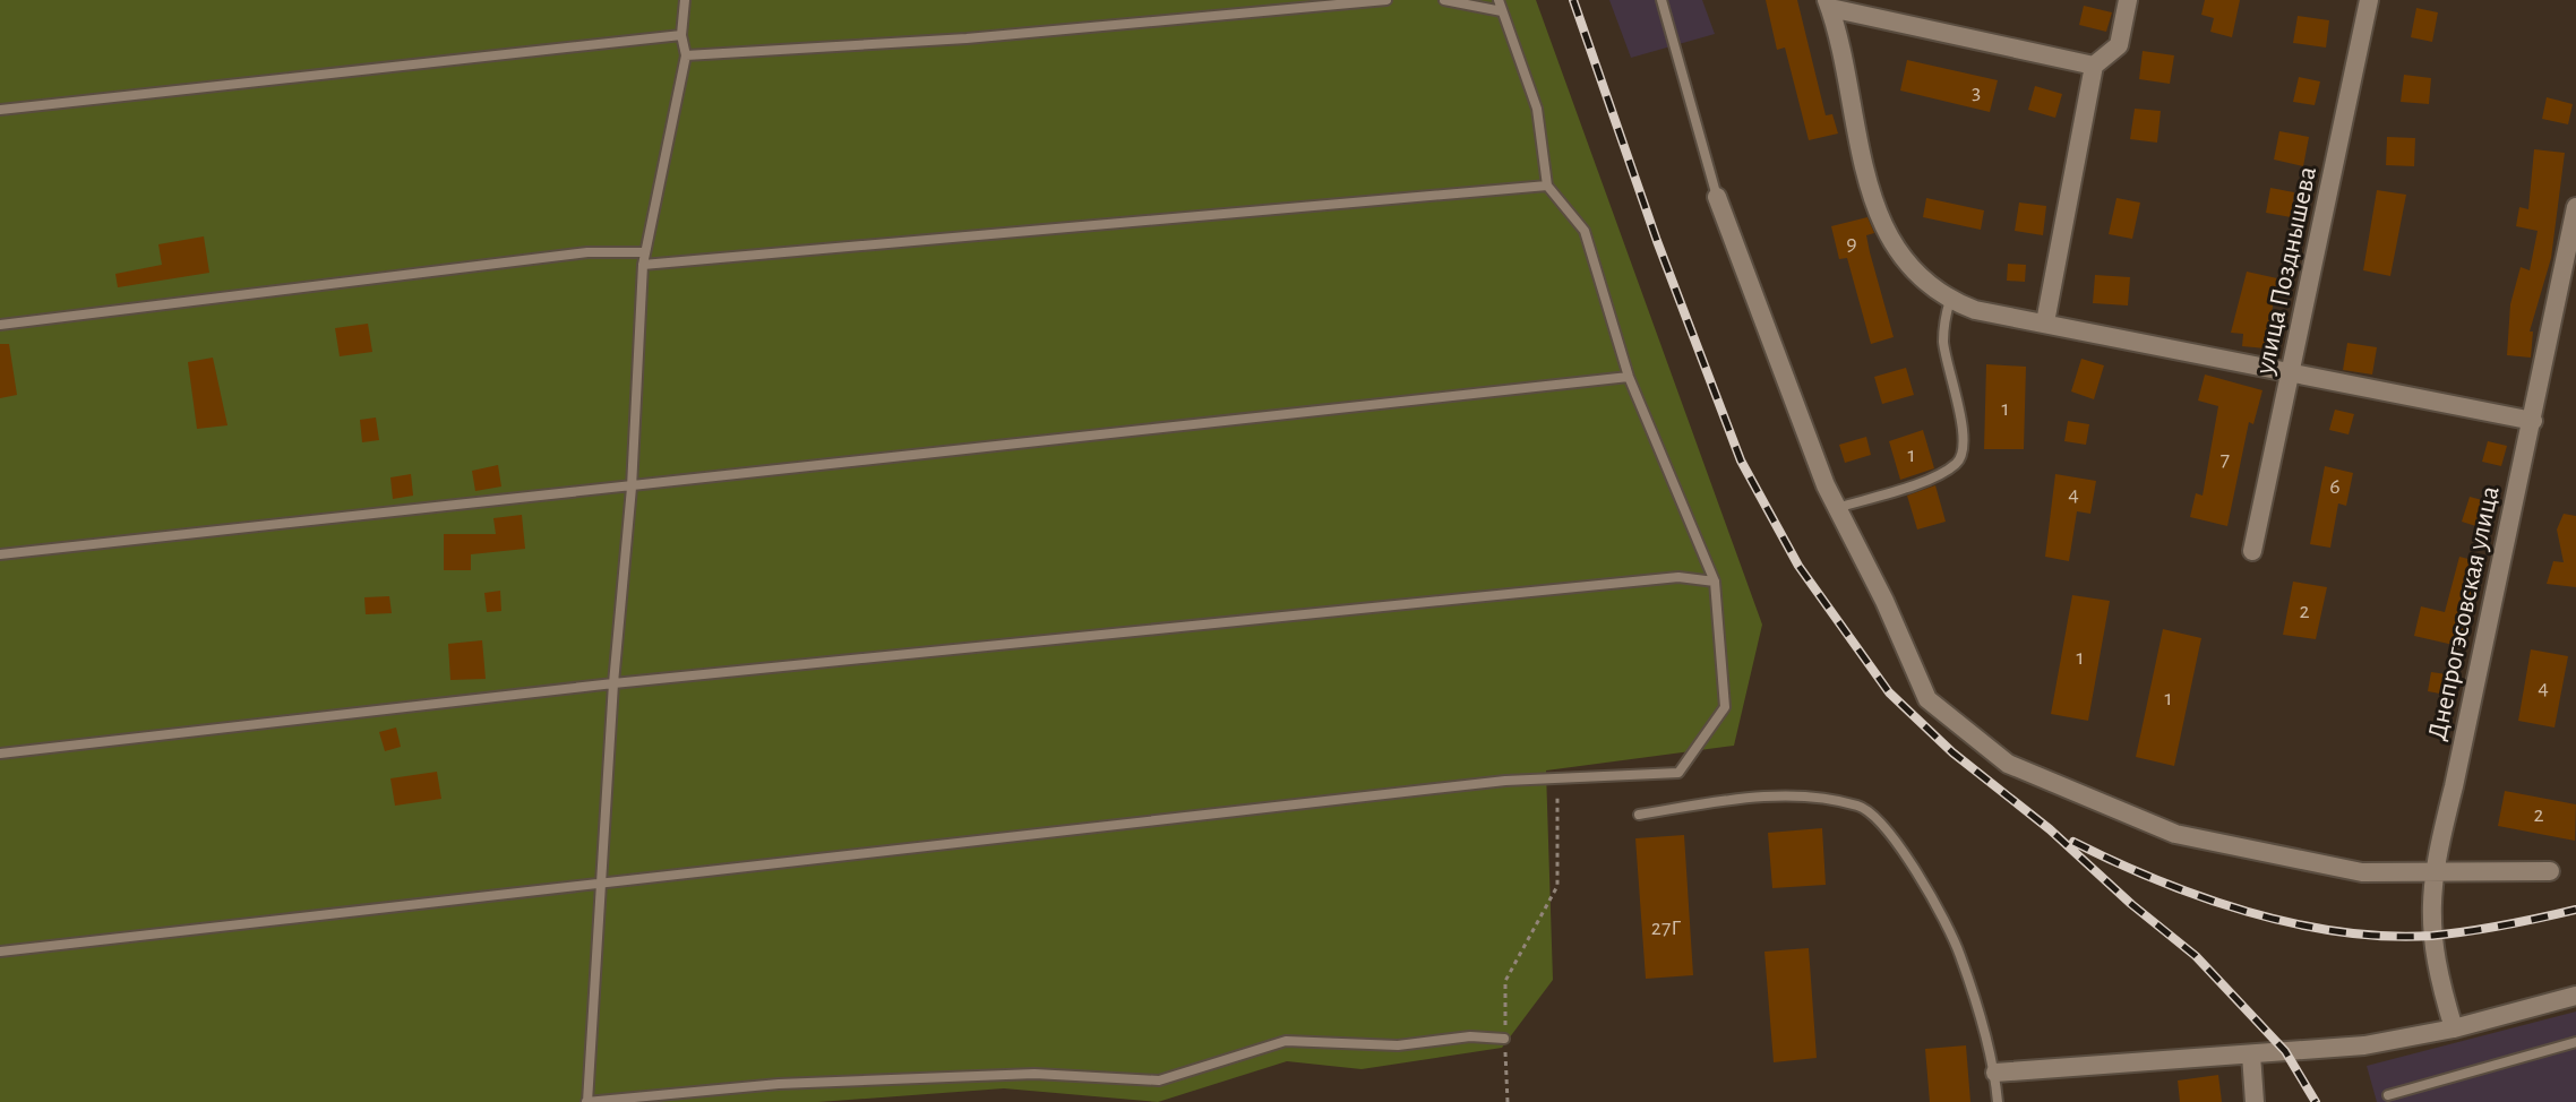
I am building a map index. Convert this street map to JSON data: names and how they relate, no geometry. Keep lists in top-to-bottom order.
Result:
{
  "streets": {
    "street": ["улица Позднышева", "Днепрогэсовская улица"]
  },
  "house_numbers": [
    "3",
    "9",
    "1",
    "1",
    "7",
    "6",
    "4",
    "2",
    "1",
    "4",
    "1",
    "2",
    "27Г"
  ]
}
